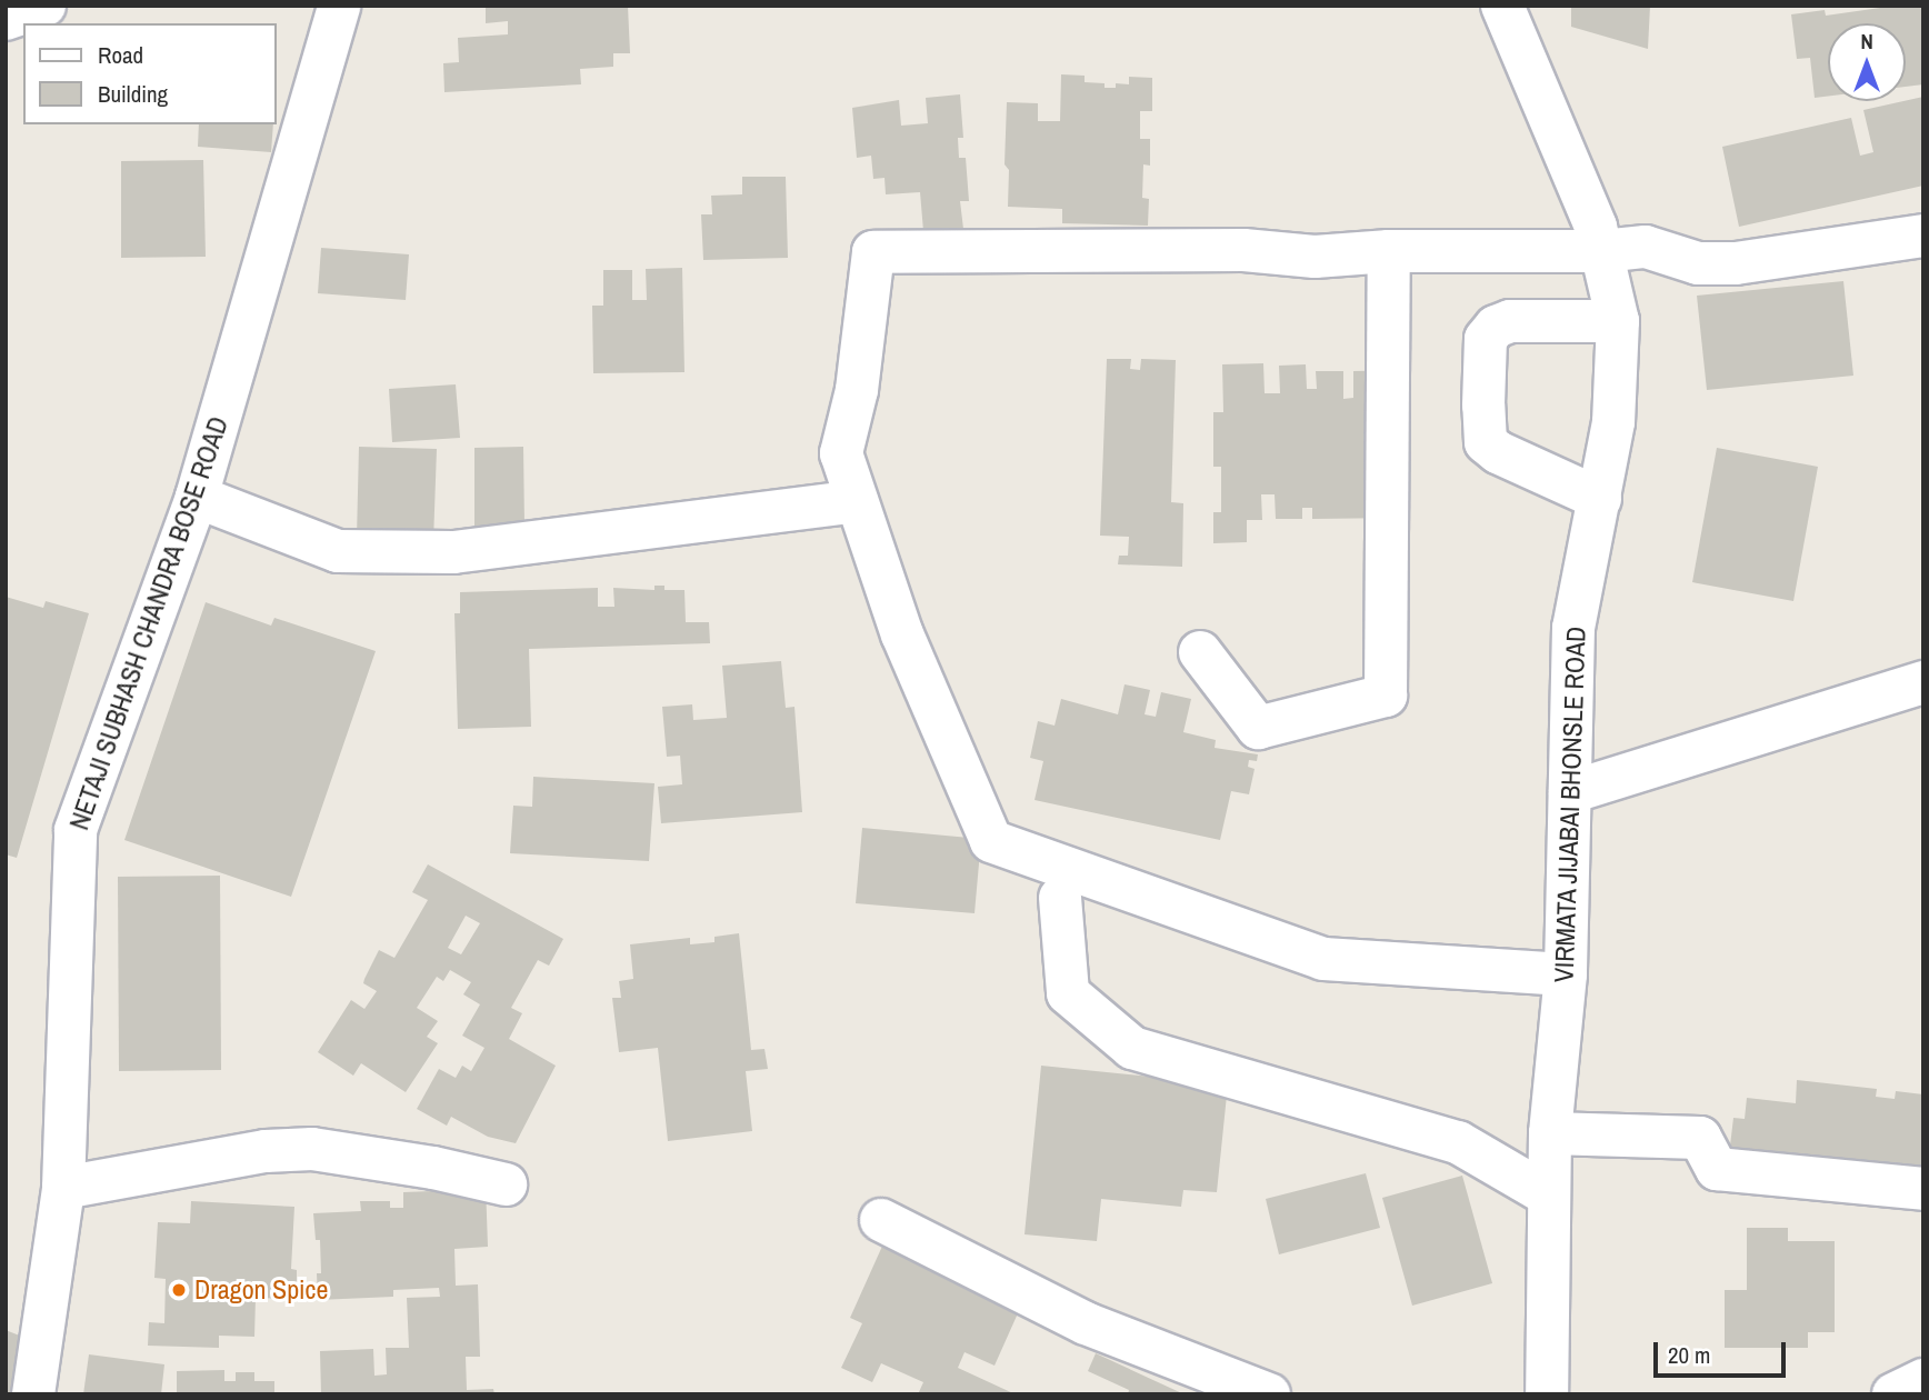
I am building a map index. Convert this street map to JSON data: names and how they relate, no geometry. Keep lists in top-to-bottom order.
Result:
{
  "streets": {
    "street": ["NETAJI SUBHASH CHANDRA BOSE ROAD", "VIRMATA JIJABAI BHONSLE ROAD"]
  },
  "places": ["Dragon Spice"],
  "legend": ["Road", "Building"],
  "scale_bar": "20 m",
  "north": "top"
}
